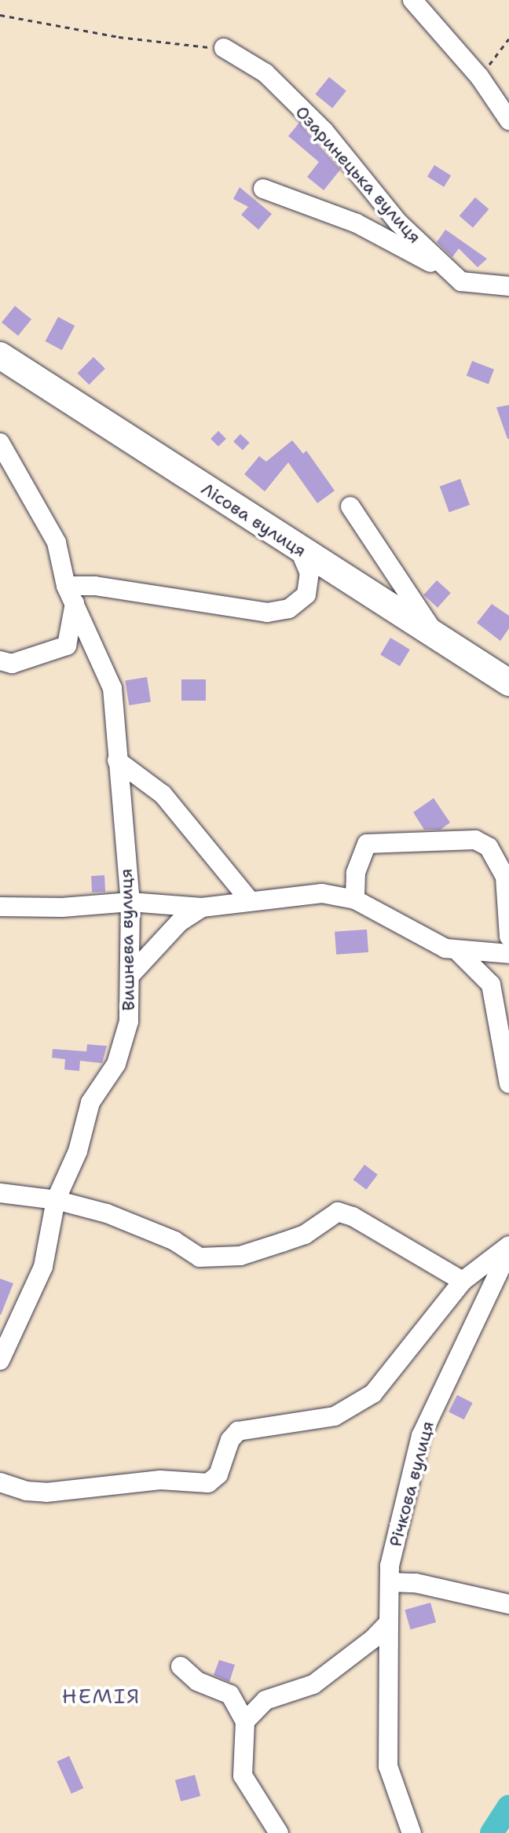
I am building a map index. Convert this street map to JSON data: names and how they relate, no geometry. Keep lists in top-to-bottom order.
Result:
{
  "streets": {
    "highway": ["Лісова вулиця"],
    "street": ["Озаринецька вулиця", "Вишнева вулиця", "Річкова вулиця"]
  },
  "districts": ["НЕМІЯ"]
}
